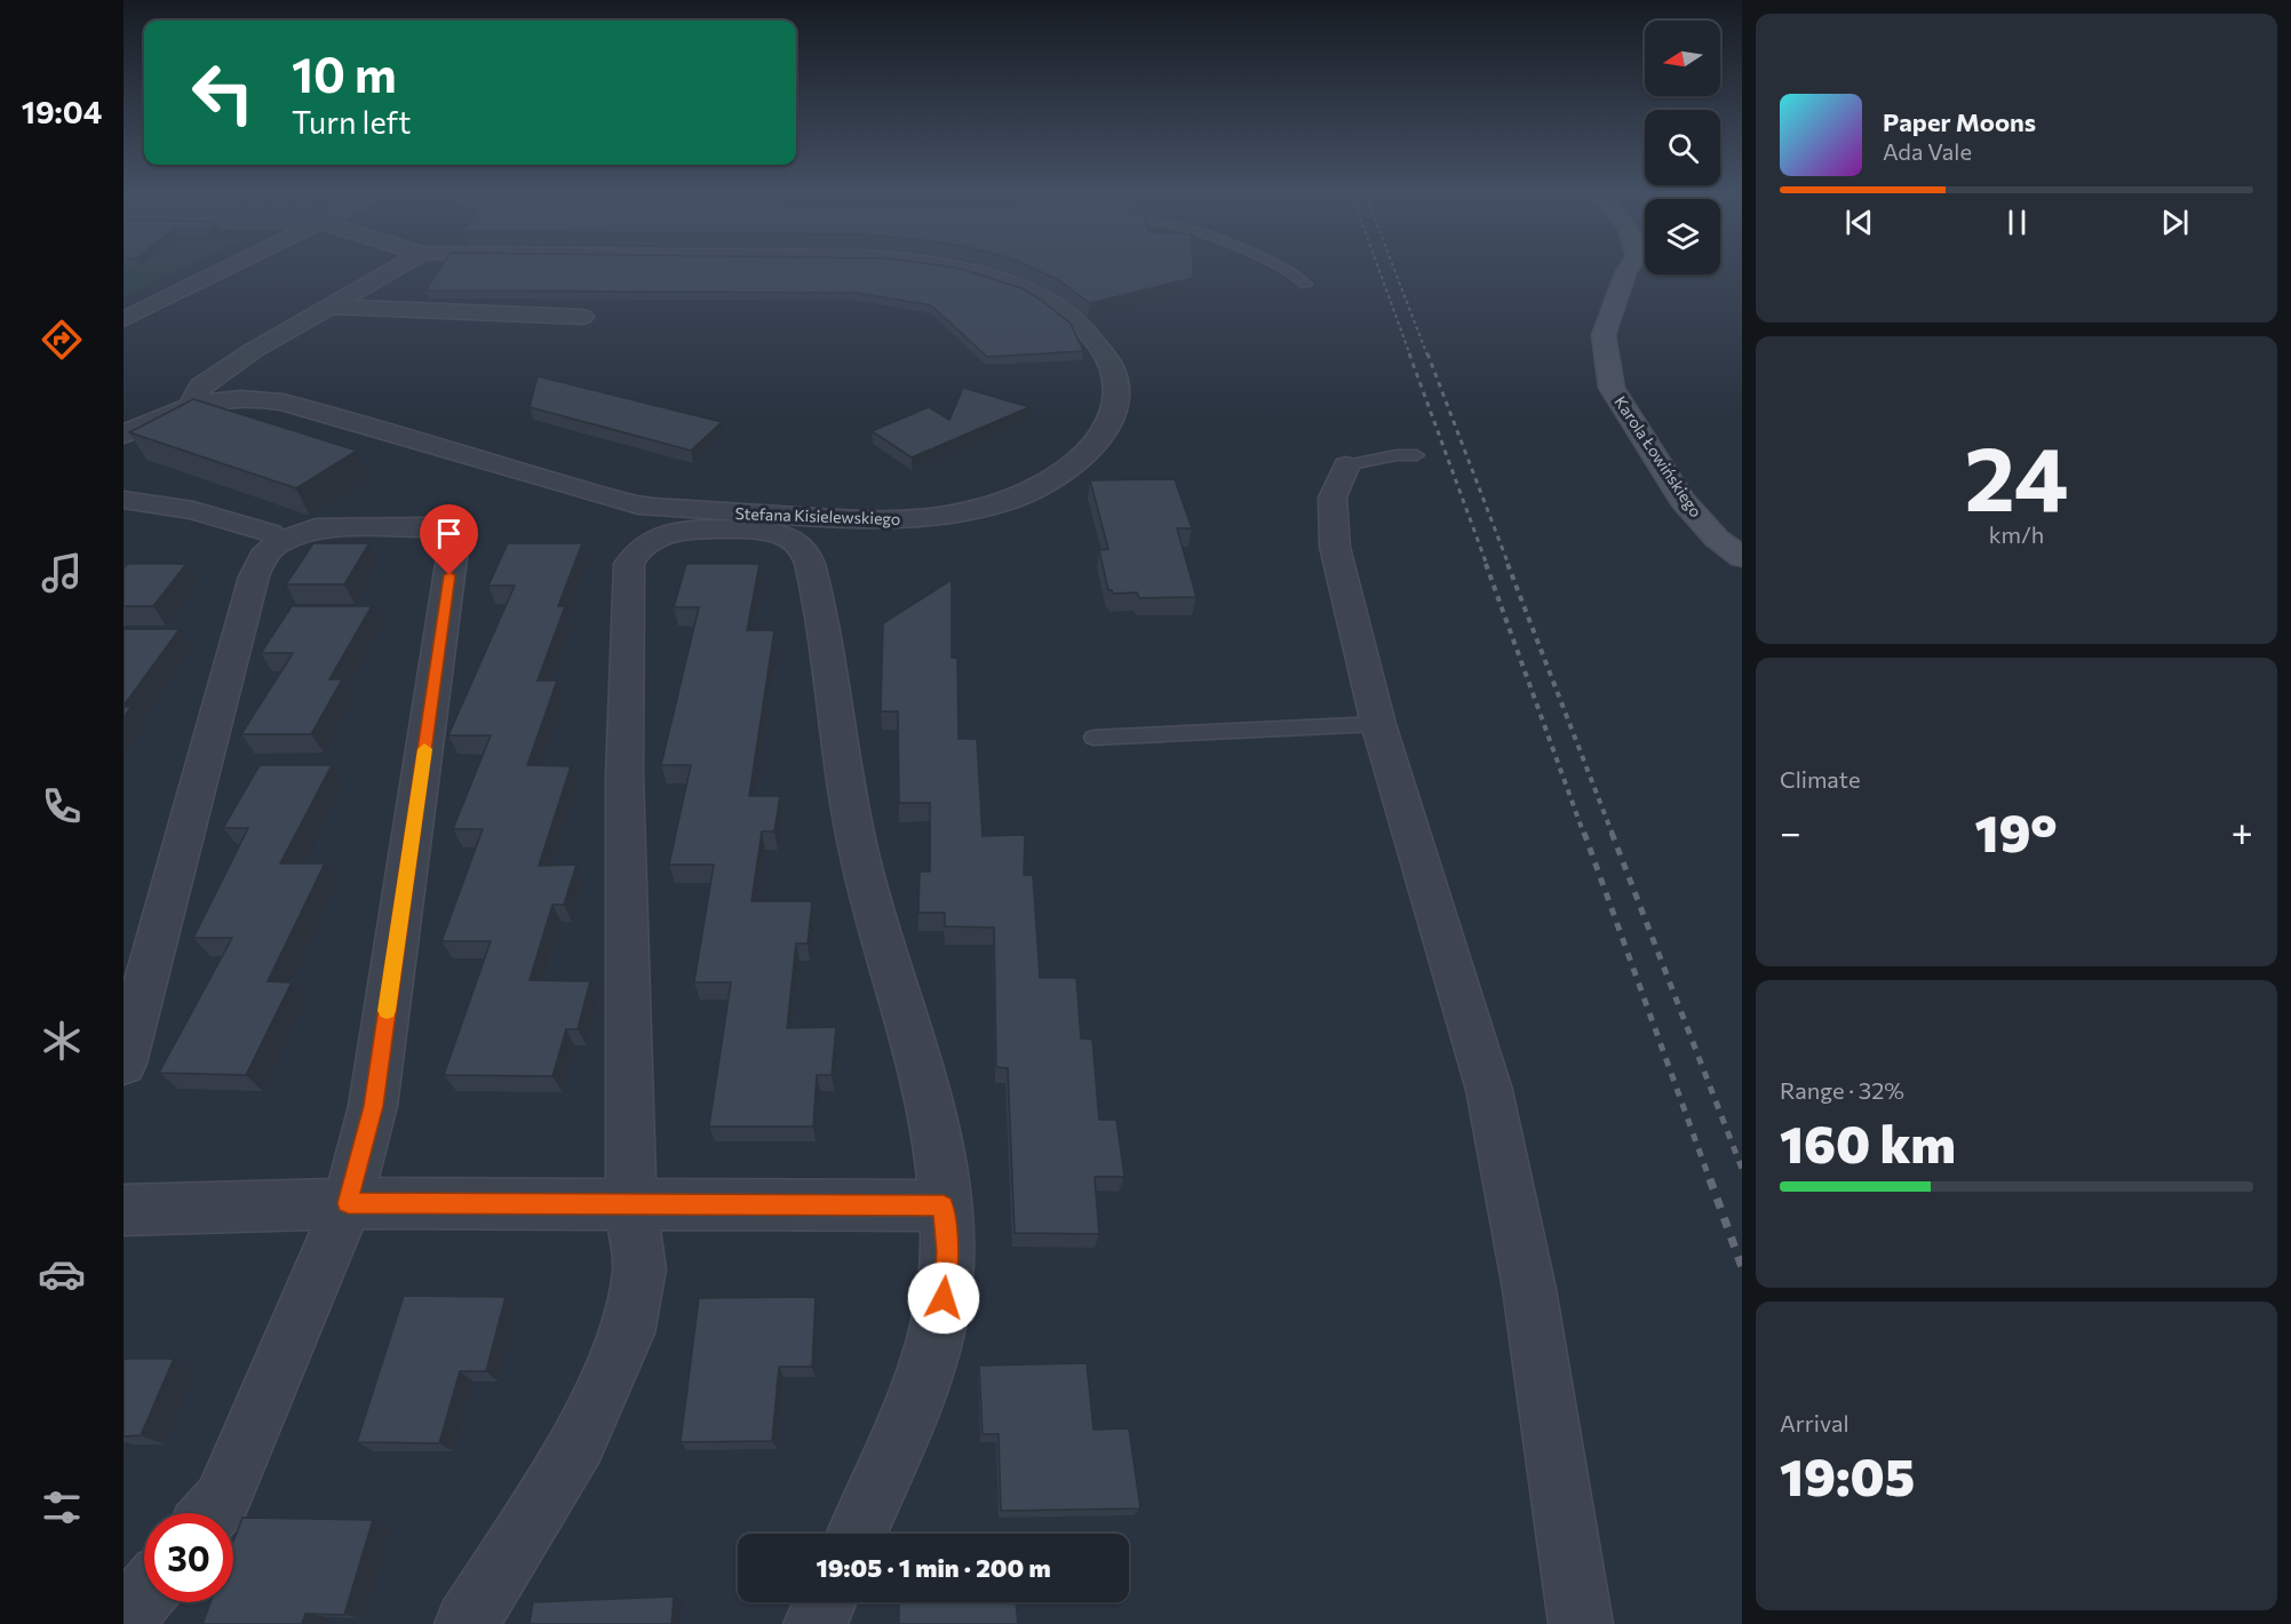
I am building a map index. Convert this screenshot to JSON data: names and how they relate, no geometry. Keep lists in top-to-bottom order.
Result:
{
  "streets": {
    "main road": ["Karola Łowińskiego"],
    "street": ["Stefana Kisielewskiego"]
  },
  "north": "left",
  "page": {
    "tabs": "19:04",
    "turn": ["10 m", "Turn left"],
    "song": ["Paper Moons", "Ada Vale"],
    "tile": [
      ["24", "km/h"],
      "Climate",
      ["Range · 32%", "160 km"],
      ["Arrival", "19:05"]
    ],
    "heat": ["−", "19°", "+"],
    "limit": "30",
    "trip": "19:05 · 1 min · 200 m"
  }
}
